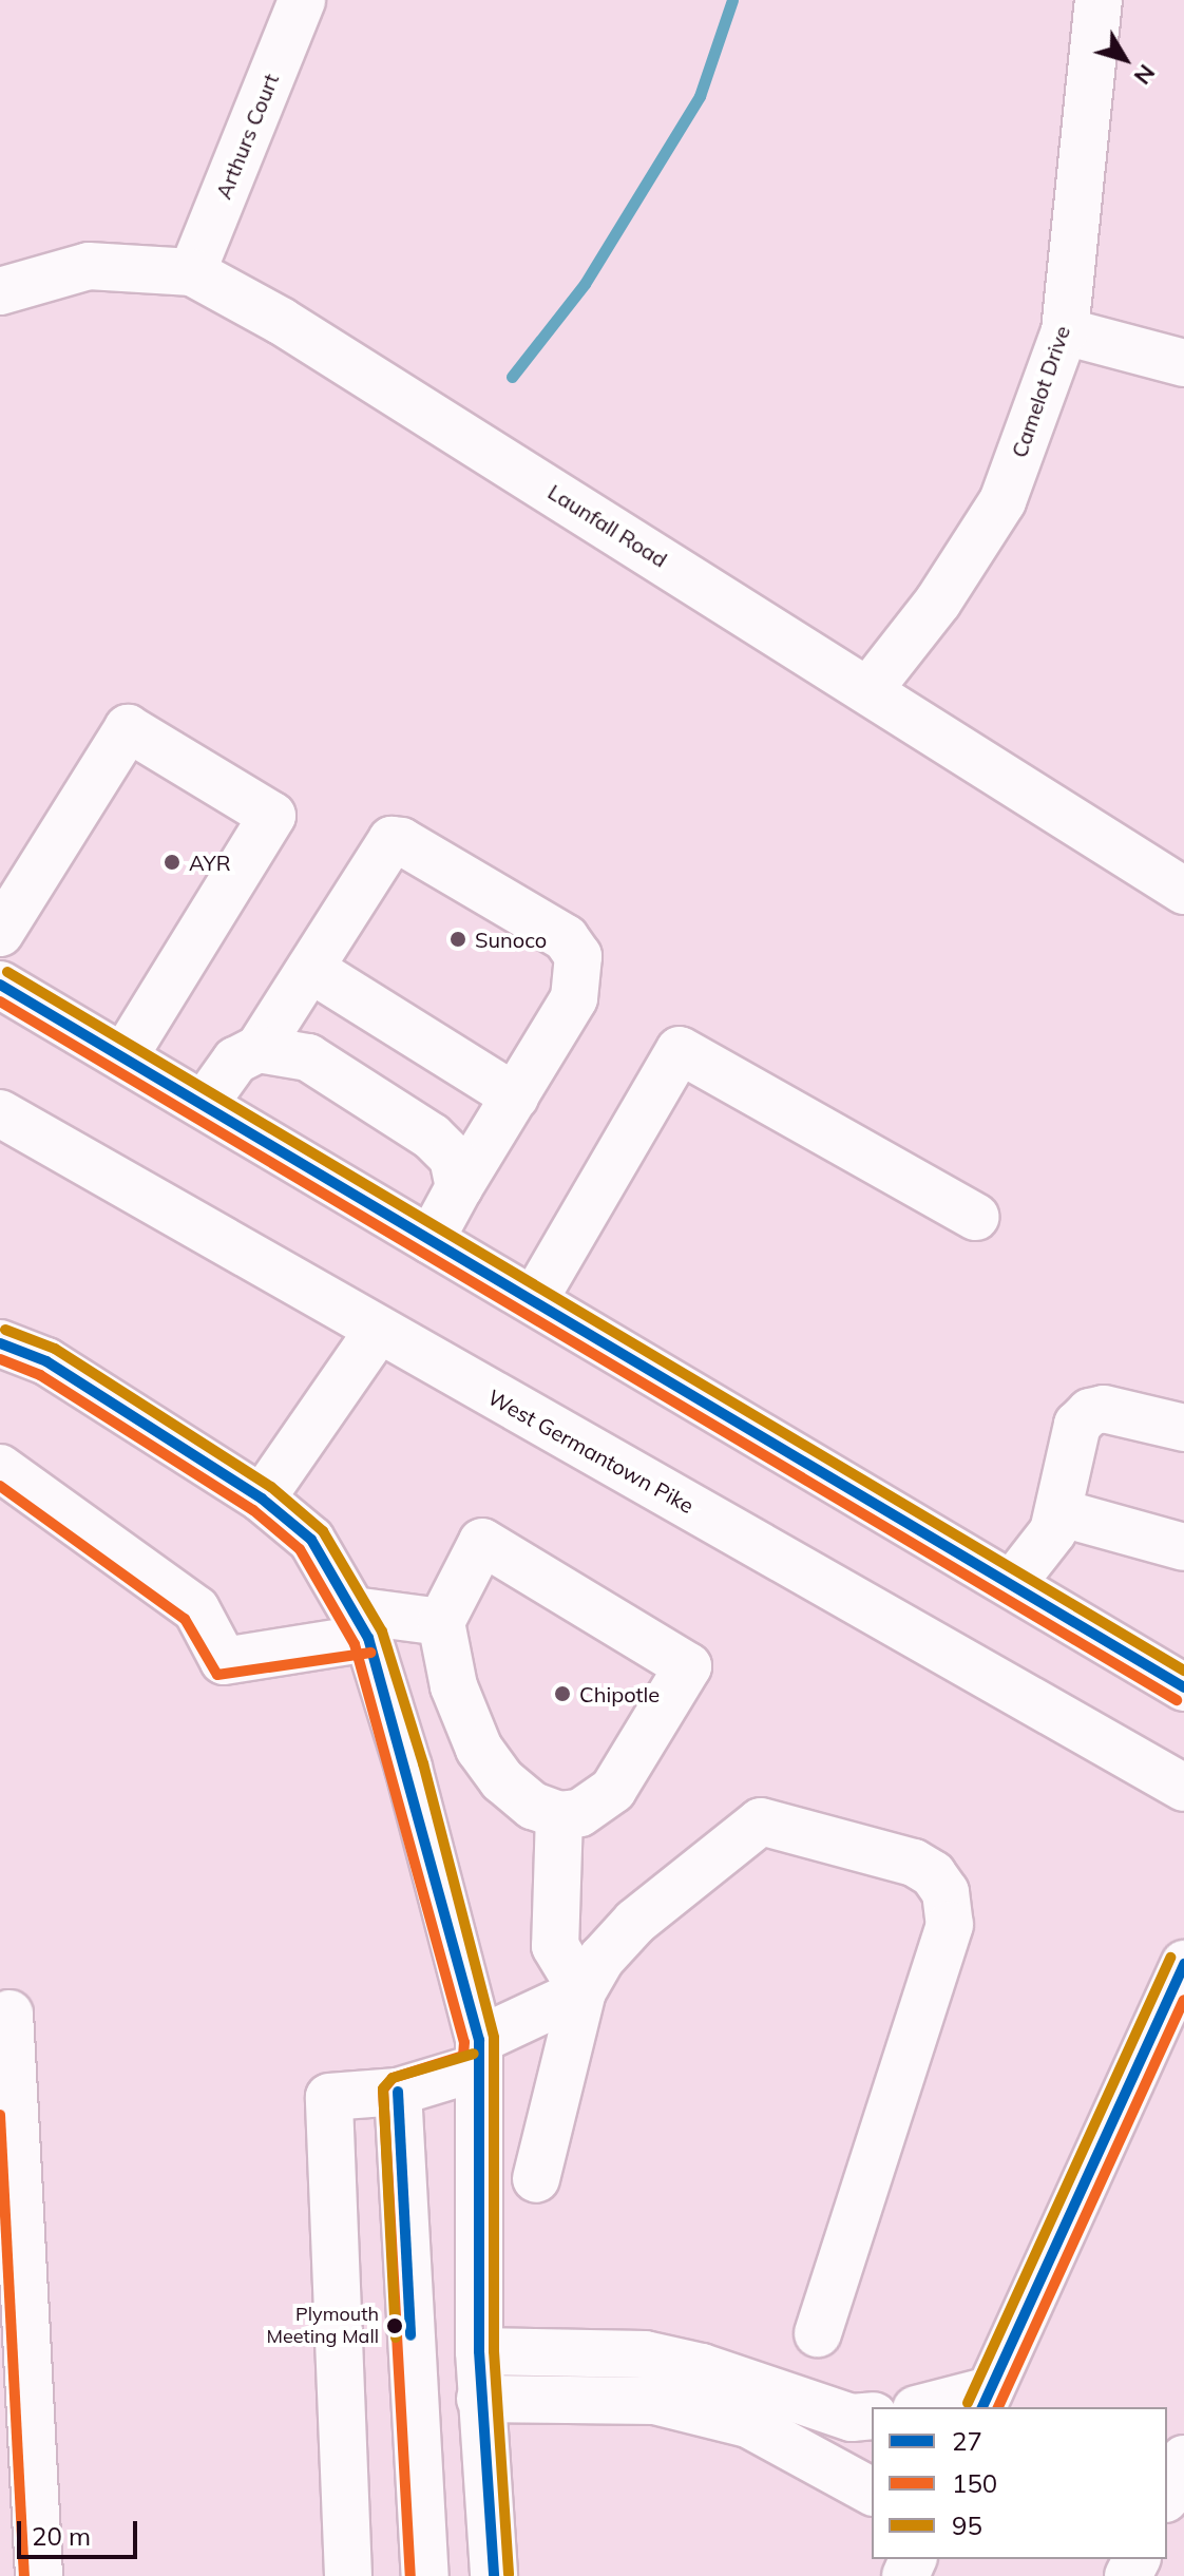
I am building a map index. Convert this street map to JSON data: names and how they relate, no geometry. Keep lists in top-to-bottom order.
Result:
{
  "streets": {
    "street": [
      "Arthurs Court",
      "Camelot Drive",
      "Launfall Road",
      "West Germantown Pike"
    ]
  },
  "crossings": [
    ["Arthurs Court", "Launfall Road"],
    ["Camelot Drive", "Launfall Road"]
  ],
  "places": [
    "AYR",
    "Sunoco",
    "Chipotle",
    "Plymouth Meeting Mall"
  ],
  "lines": ["transit line 95", "transit line 27", "transit line 150"],
  "legend": ["27", "150", "95"],
  "scale_bar": "20 m",
  "north": "bottom right"
}
